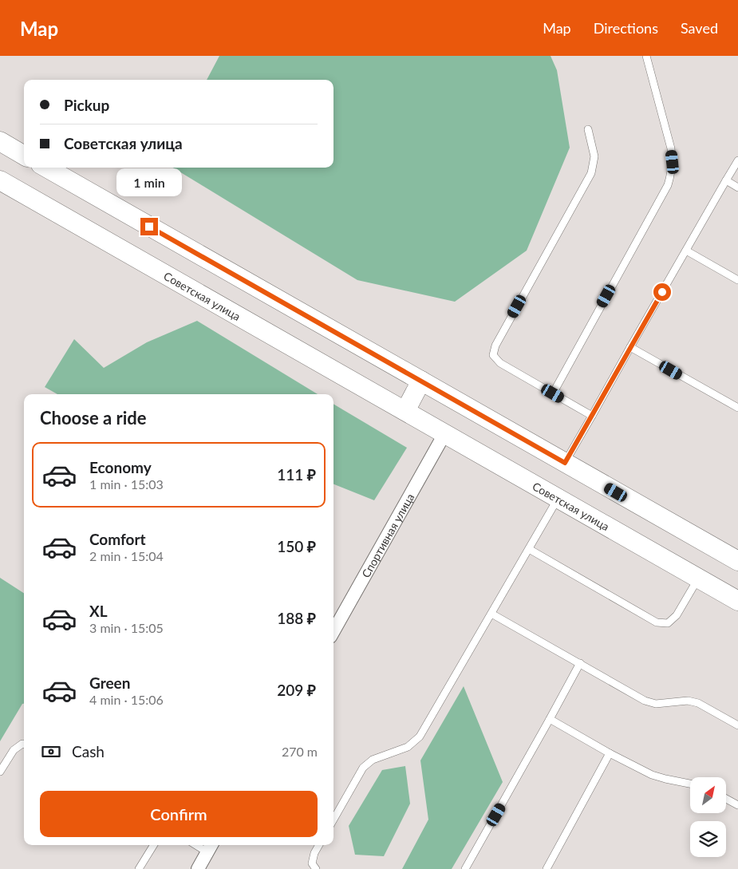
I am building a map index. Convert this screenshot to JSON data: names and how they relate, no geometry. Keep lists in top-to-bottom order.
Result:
{
  "streets": {
    "street": ["Советская улица", "Спортивная улица"]
  },
  "crossings": [
    ["Советская улица", "Спортивная улица"]
  ],
  "north": "top right",
  "page": {
    "header": "Map",
    "nav": ["Map", "Directions", "Saved"],
    "banner": ["Pickup", "Советская улица"],
    "bubble": "1 min",
    "heading": "Choose a ride",
    "list": [
      {
        "name": "Economy",
        "note": "1 min · 15:03",
        "value": "111 ₽"
      },
      {
        "name": "Comfort",
        "note": "2 min · 15:04",
        "value": "150 ₽"
      },
      {
        "name": "XL",
        "note": "3 min · 15:05",
        "value": "188 ₽"
      },
      {
        "name": "Green",
        "note": "4 min · 15:06",
        "value": "209 ₽"
      }
    ],
    "pay": ["Cash", "270 m"],
    "buttons": "Confirm"
  }
}
